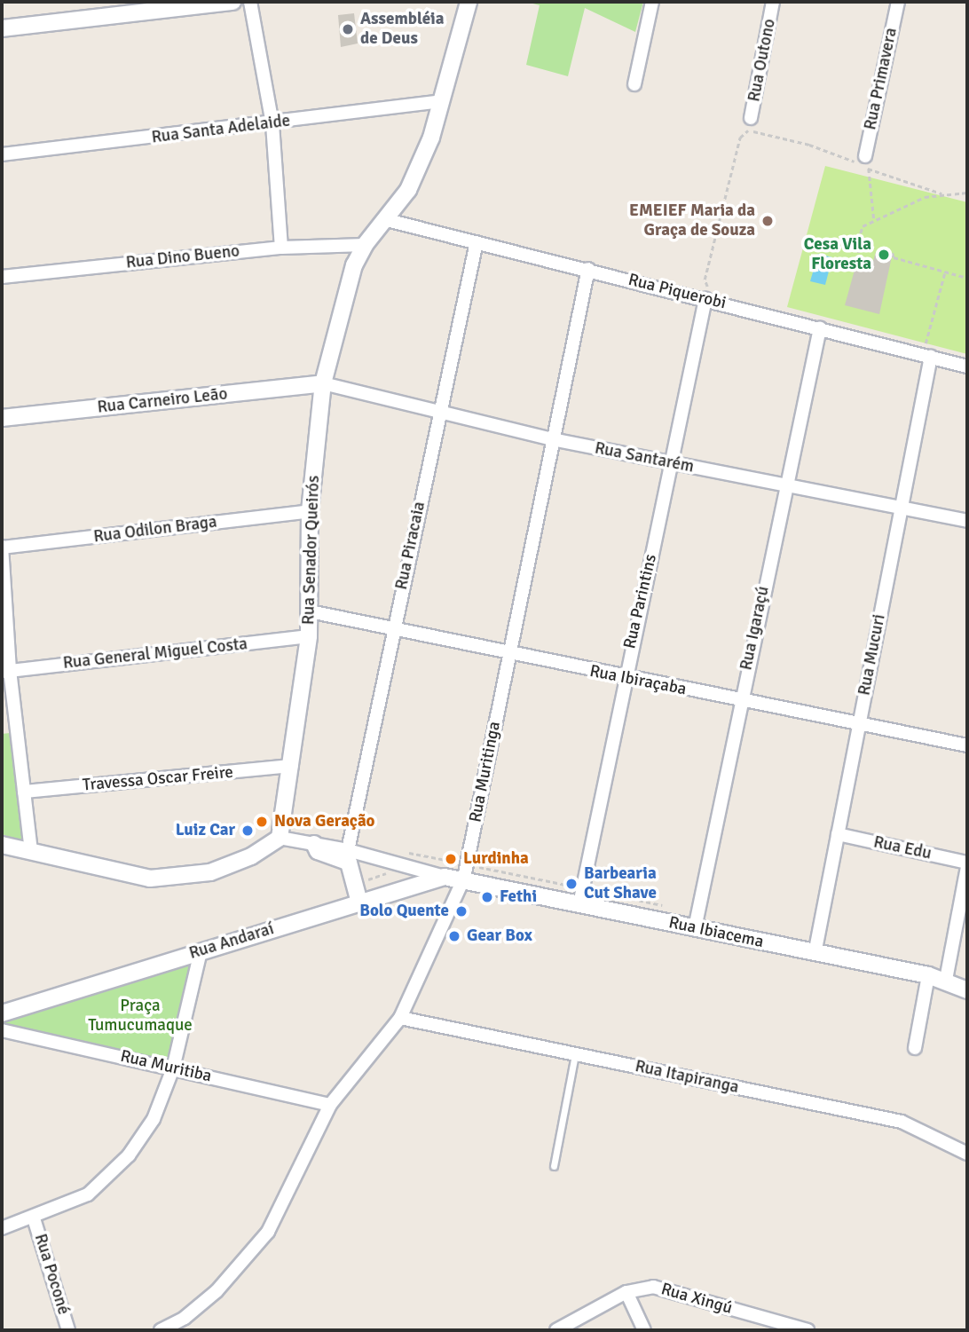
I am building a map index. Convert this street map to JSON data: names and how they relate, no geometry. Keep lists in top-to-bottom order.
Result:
{
  "streets": {
    "street": [
      "Rua Outono",
      "Rua Primavera",
      "Rua Santa Adelaide",
      "Rua Dino Bueno",
      "Rua Piquerobi",
      "Rua Carneiro Leão",
      "Rua Santarém",
      "Rua Odilon Braga",
      "Rua Piracaia",
      "Rua Senador Queirós",
      "Rua Parintins",
      "Rua Igaraçú",
      "Rua General Miguel Costa",
      "Rua Mucuri",
      "Rua Ibiraçaba",
      "Rua Muritinga",
      "Travessa Oscar Freire",
      "Rua Edu",
      "Rua Ibiacema",
      "Rua Andaraí",
      "Rua Muritiba",
      "Rua Itapiranga",
      "Rua Poconé",
      "Rua Xingú"
    ]
  },
  "crossings": [
    ["Rua Santa Adelaide", "Rua Senador Queirós"],
    ["Rua Dino Bueno", "Rua Senador Queirós"],
    ["Rua Piquerobi", "Rua Piracaia"],
    ["Rua Piquerobi", "Rua Senador Queirós"],
    ["Rua Piquerobi", "Rua Parintins"],
    ["Rua Piquerobi", "Rua Igaraçú"],
    ["Rua Piquerobi", "Rua Mucuri"],
    ["Rua Piquerobi", "Rua Muritinga"],
    ["Rua Carneiro Leão", "Rua Santarém"],
    ["Rua Carneiro Leão", "Rua Senador Queirós"],
    ["Rua Santarém", "Rua Piracaia"],
    ["Rua Santarém", "Rua Senador Queirós"],
    ["Rua Santarém", "Rua Parintins"],
    ["Rua Santarém", "Rua Igaraçú"],
    ["Rua Santarém", "Rua Mucuri"],
    ["Rua Santarém", "Rua Muritinga"],
    ["Rua Odilon Braga", "Rua Senador Queirós"],
    ["Rua Piracaia", "Rua Ibiraçaba"],
    ["Rua Senador Queirós", "Rua General Miguel Costa"],
    ["Rua Senador Queirós", "Rua Ibiraçaba"],
    ["Rua Senador Queirós", "Travessa Oscar Freire"],
    ["Rua Parintins", "Rua Ibiraçaba"],
    ["Rua Parintins", "Rua Ibiacema"],
    ["Rua Igaraçú", "Rua Ibiraçaba"],
    ["Rua Igaraçú", "Rua Ibiacema"],
    ["Rua Mucuri", "Rua Ibiraçaba"],
    ["Rua Mucuri", "Rua Edu"],
    ["Rua Mucuri", "Rua Ibiacema"],
    ["Rua Ibiraçaba", "Rua Muritinga"],
    ["Rua Muritinga", "Rua Ibiacema"],
    ["Rua Muritinga", "Rua Andaraí"],
    ["Rua Muritinga", "Rua Muritiba"],
    ["Rua Muritinga", "Rua Itapiranga"],
    ["Rua Ibiacema", "Rua Andaraí"]
  ],
  "parks": ["Praça Tumucumaque"],
  "places": [
    "Assembléia de Deus",
    "EMEIEF Maria da Graça de Souza",
    "Cesa Vila Floresta",
    "Nova Geração",
    "Luiz Car",
    "Lurdinha",
    "Barbearia Cut Shave",
    "Fethi",
    "Bolo Quente",
    "Gear Box"
  ]
}
